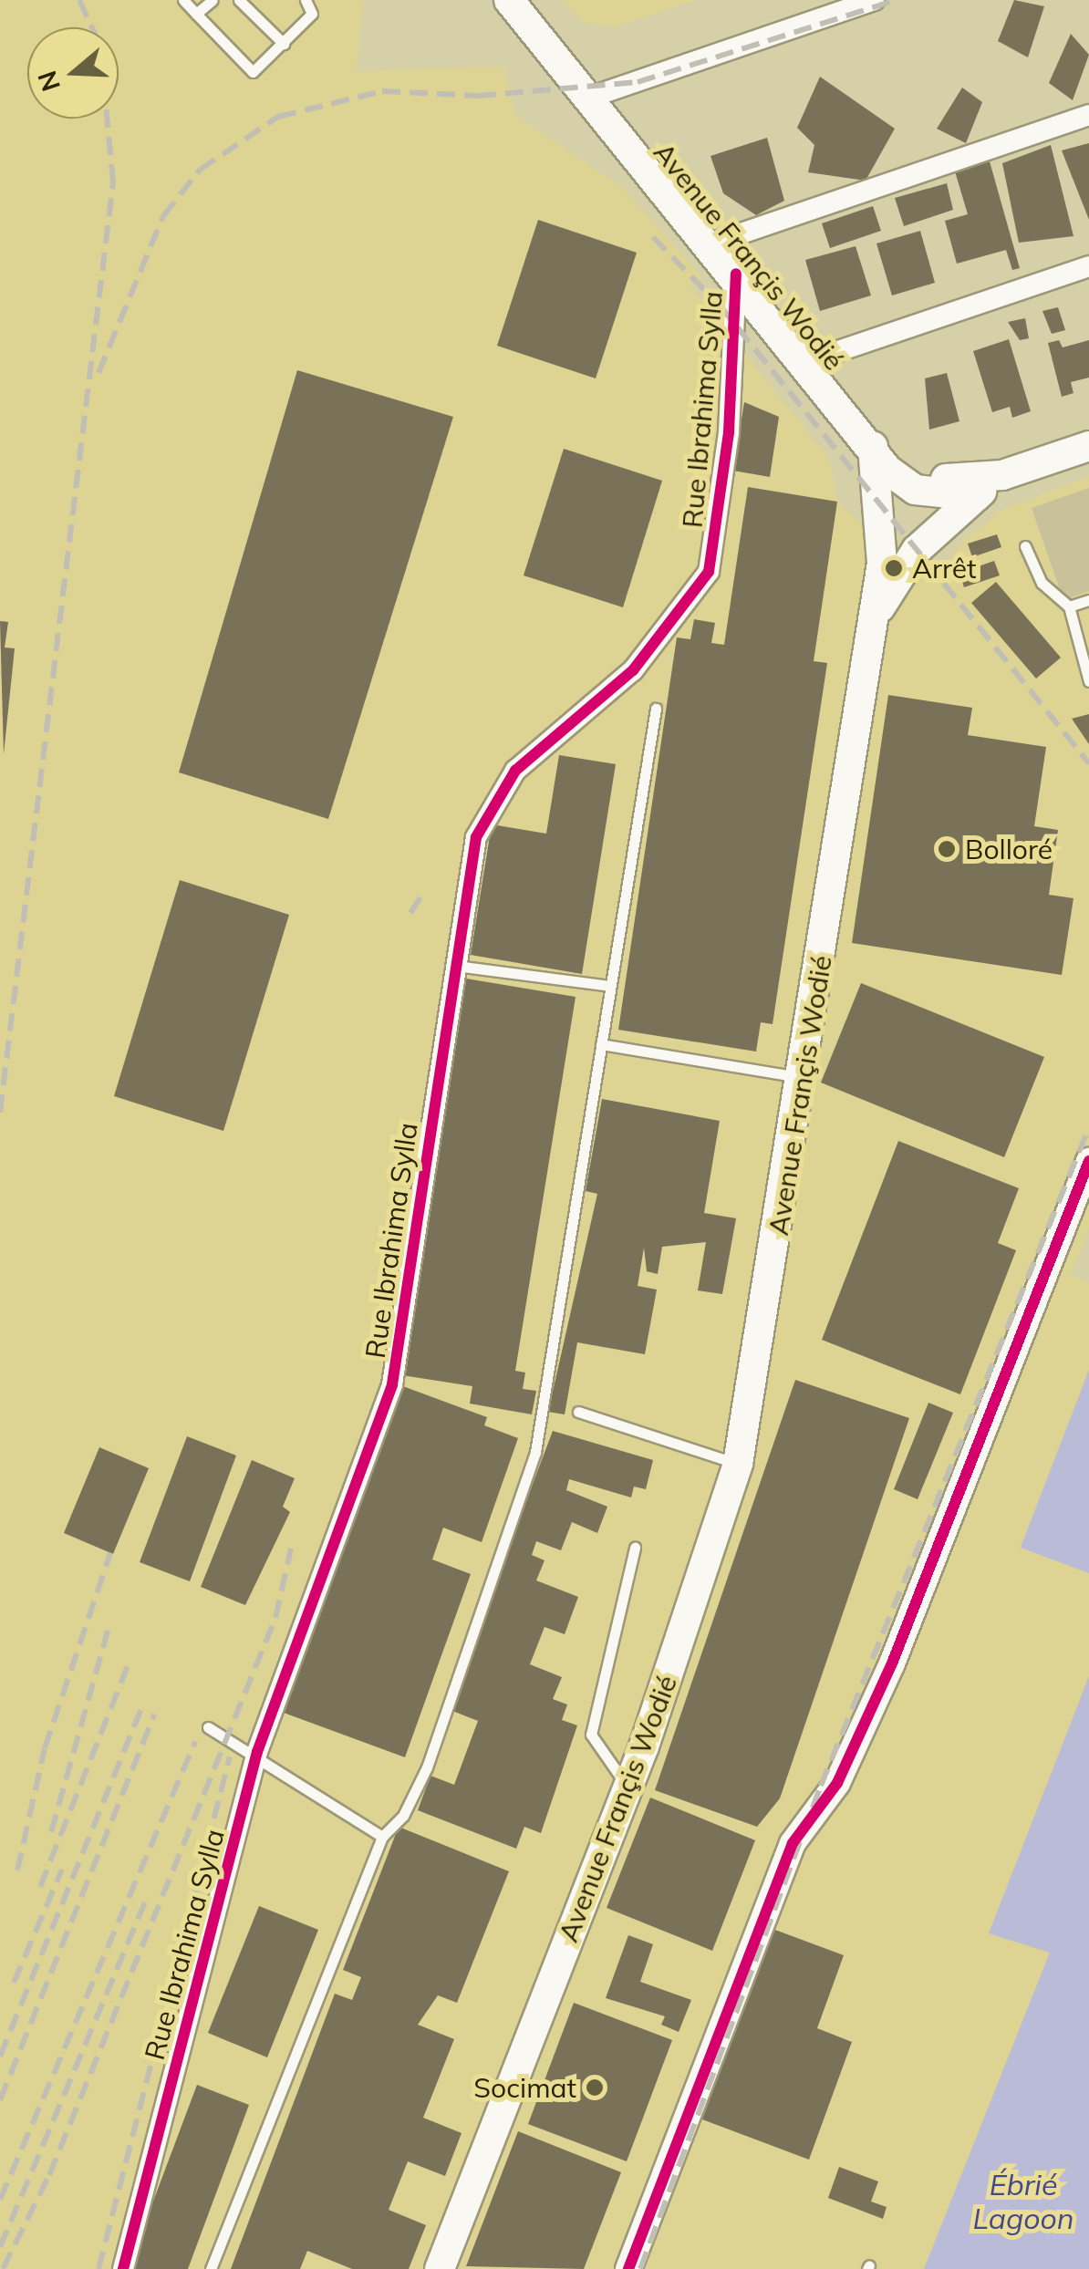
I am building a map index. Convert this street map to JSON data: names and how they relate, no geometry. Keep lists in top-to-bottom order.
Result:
{
  "streets": {
    "main road": ["Avenue Françis Wodié"],
    "street": ["Rue Ibrahima Sylla"]
  },
  "crossings": [
    ["Avenue Françis Wodié", "Rue Ibrahima Sylla"]
  ],
  "water": ["Ébrié Lagoon"],
  "places": ["Arrêt", "Bolloré", "Socimat"],
  "north": "left"
}
